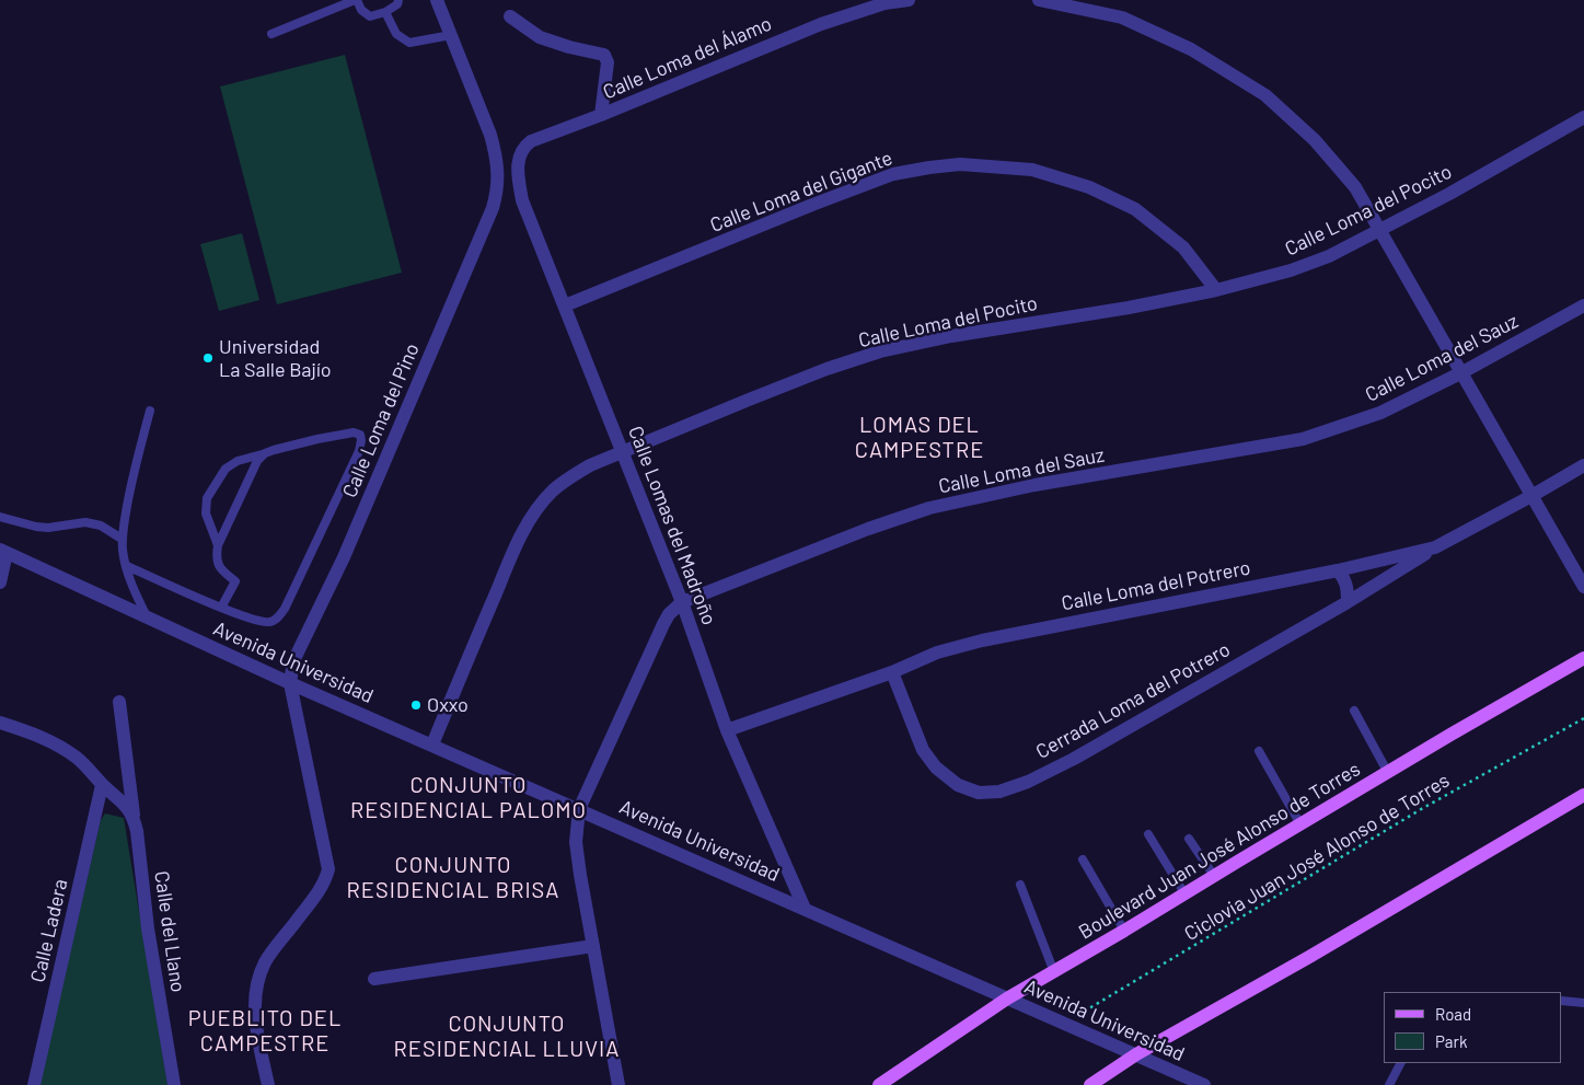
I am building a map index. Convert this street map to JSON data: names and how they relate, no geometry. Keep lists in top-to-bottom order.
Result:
{
  "streets": {
    "main road": ["Boulevard Juan José Alonso de Torres"],
    "street": [
      "Calle Loma del Álamo",
      "Calle Loma del Gigante",
      "Calle Loma del Pocito",
      "Calle Loma del Sauz",
      "Calle Loma del Pino",
      "Calle Lomas del Madroño",
      "Calle Loma del Potrero",
      "Avenida Universidad",
      "Cerrada Loma del Potrero",
      "Calle Ladera",
      "Calle del Llano"
    ],
    "path": ["Ciclovia Juan José Alonso de Torres"]
  },
  "crossings": [
    ["Calle Loma del Álamo", "Calle Lomas del Madroño"],
    ["Calle Loma del Gigante", "Calle Loma del Pocito"],
    ["Calle Loma del Gigante", "Calle Lomas del Madroño"],
    ["Calle Loma del Pocito", "Calle Lomas del Madroño"],
    ["Calle Loma del Pocito", "Avenida Universidad"],
    ["Calle Loma del Sauz", "Calle Lomas del Madroño"],
    ["Calle Loma del Sauz", "Avenida Universidad"],
    ["Calle Loma del Pino", "Avenida Universidad"],
    ["Calle Lomas del Madroño", "Calle Loma del Potrero"],
    ["Calle Lomas del Madroño", "Avenida Universidad"],
    ["Calle Loma del Potrero", "Cerrada Loma del Potrero"],
    ["Avenida Universidad", "Boulevard Juan José Alonso de Torres"],
    ["Avenida Universidad", "Ciclovia Juan José Alonso de Torres"]
  ],
  "districts": [
    "LOMAS DEL CAMPESTRE",
    "CONJUNTO RESIDENCIAL PALOMO",
    "CONJUNTO RESIDENCIAL BRISA",
    "PUEBLITO DEL CAMPESTRE",
    "CONJUNTO RESIDENCIAL LLUVIA"
  ],
  "places": ["Universidad La Salle Bajío", "Oxxo"],
  "legend": ["Road", "Park"]
}
